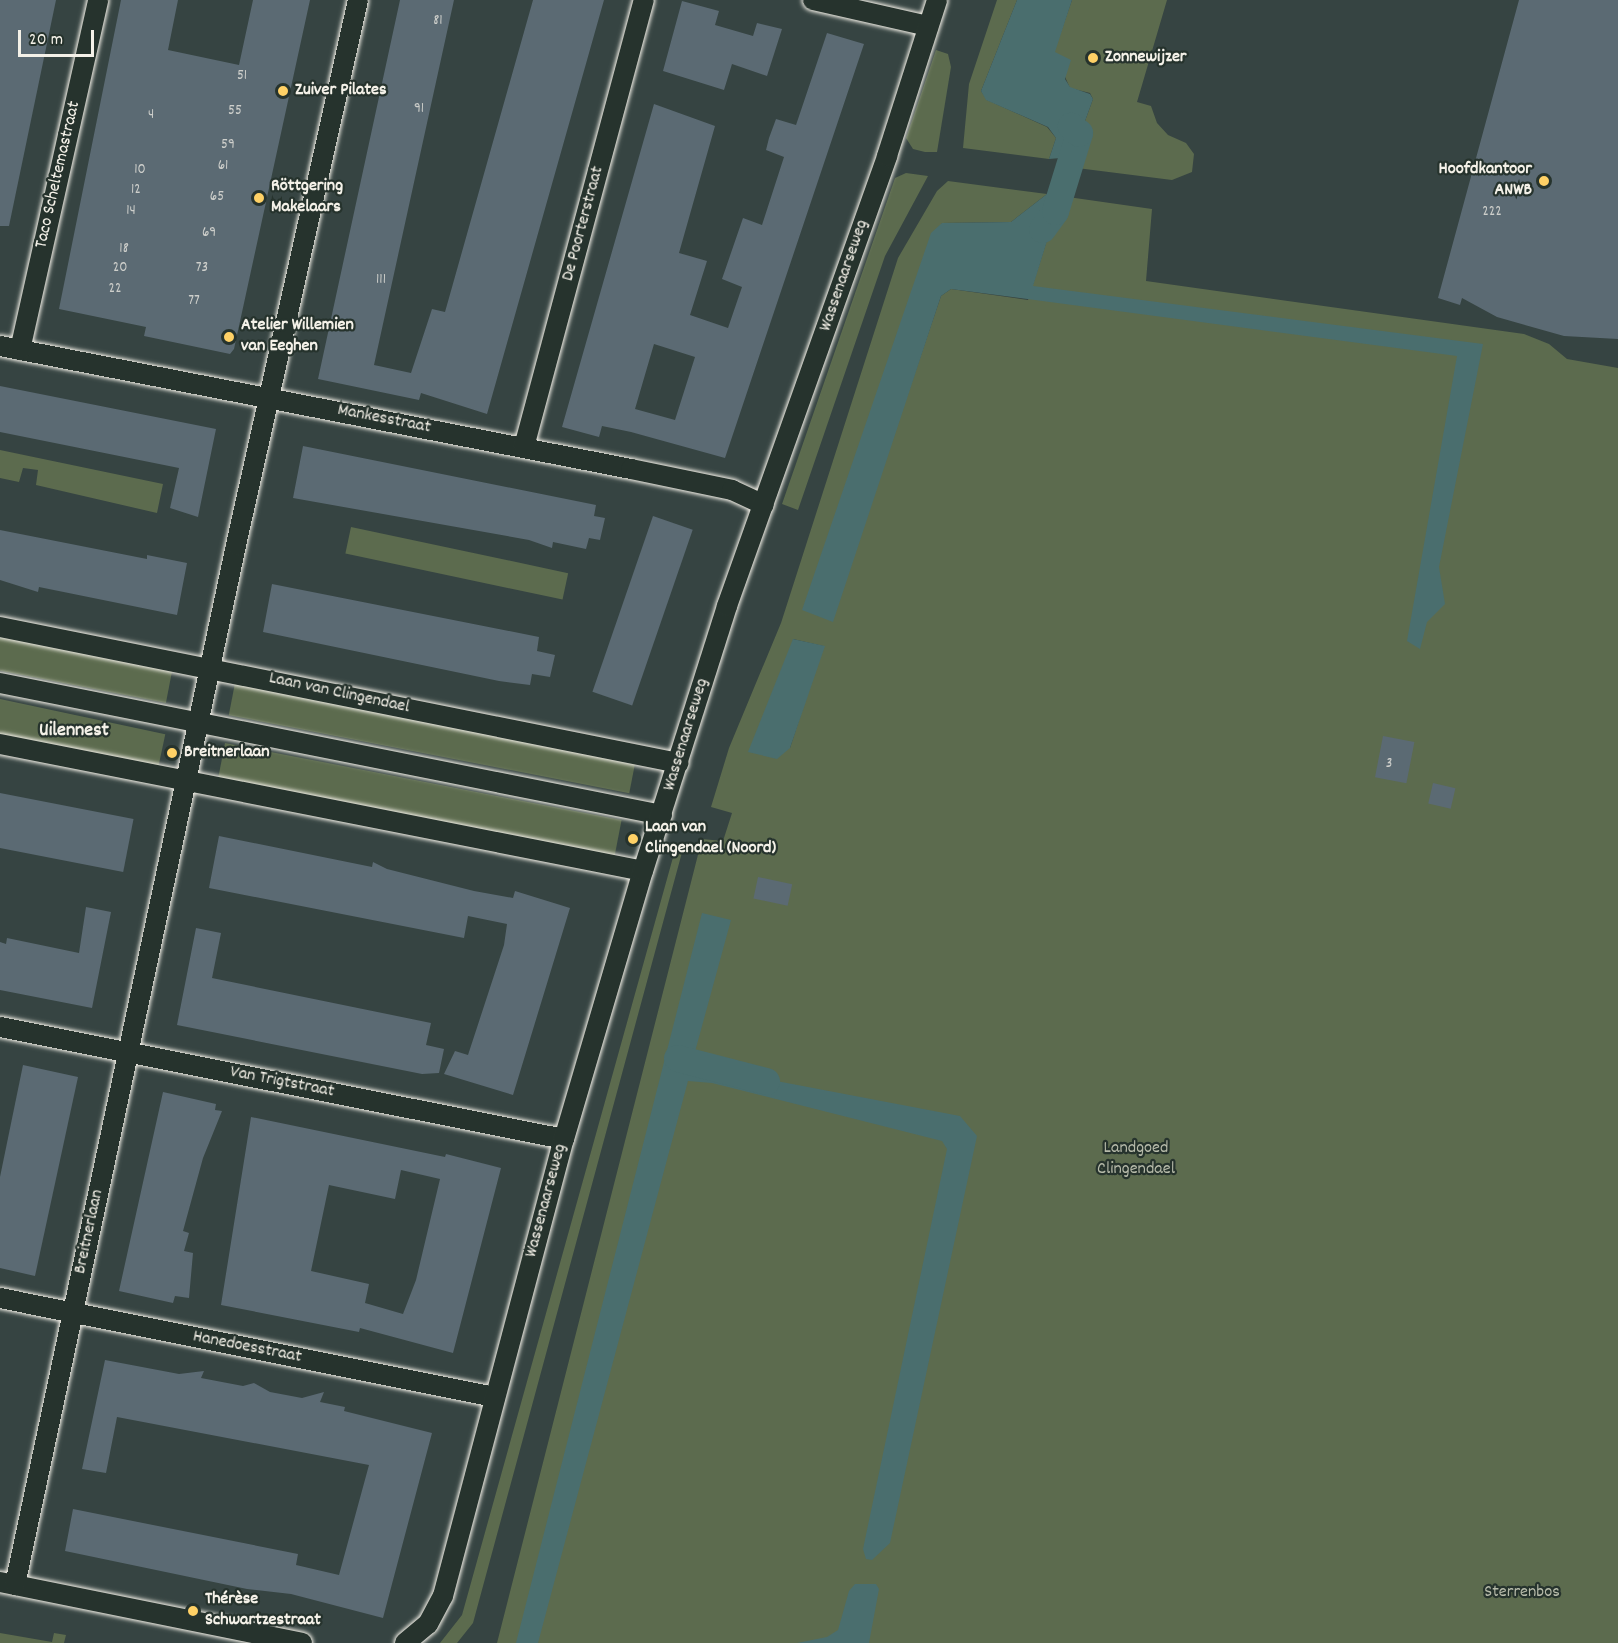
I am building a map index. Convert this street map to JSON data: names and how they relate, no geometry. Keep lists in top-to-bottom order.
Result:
{
  "streets": {
    "street": [
      "Taco Scheltemastraat",
      "De Poorterstraat",
      "Wassenaarseweg",
      "Mankesstraat",
      "Laan van Clingendael",
      "Van Trigtstraat",
      "Breitnerlaan",
      "Hanedoesstraat"
    ]
  },
  "crossings": [
    ["Taco Scheltemastraat", "Mankesstraat"],
    ["De Poorterstraat", "Mankesstraat"],
    ["Wassenaarseweg", "Mankesstraat"],
    ["Wassenaarseweg", "Laan van Clingendael"],
    ["Wassenaarseweg", "Van Trigtstraat"],
    ["Wassenaarseweg", "Hanedoesstraat"],
    ["Mankesstraat", "Breitnerlaan"],
    ["Laan van Clingendael", "Breitnerlaan"],
    ["Van Trigtstraat", "Breitnerlaan"],
    ["Breitnerlaan", "Hanedoesstraat"]
  ],
  "districts": ["Uilennest"],
  "parks": ["Landgoed Clingendael", "Sterrenbos"],
  "places": [
    "Zonnewijzer",
    "Zuiver Pilates",
    "Hoofdkantoor ANWB",
    "Röttgering Makelaars",
    "Atelier Willemien van Eeghen",
    "Breitnerlaan",
    "Laan van Clingendael (Noord)",
    "Thérèse Schwartzestraat"
  ],
  "house_numbers": [
    "81",
    "51",
    "91",
    "55",
    "4",
    "59",
    "61",
    "10",
    "12",
    "65",
    "14",
    "222",
    "69",
    "18",
    "20",
    "73",
    "111",
    "22",
    "77",
    "3"
  ],
  "scale_bar": "20 m"
}
